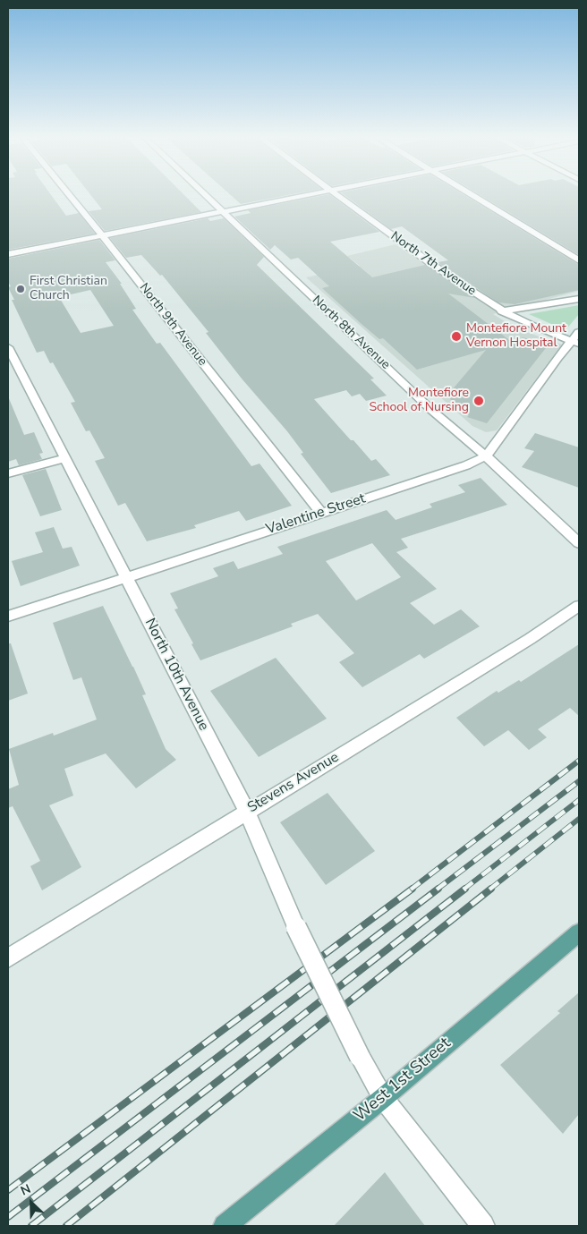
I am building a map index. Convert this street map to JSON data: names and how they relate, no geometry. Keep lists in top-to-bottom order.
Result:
{
  "streets": {
    "main road": ["West 1st Street"],
    "street": [
      "North 7th Avenue",
      "North 9th Avenue",
      "North 8th Avenue",
      "Valentine Street",
      "North 10th Avenue",
      "Stevens Avenue"
    ]
  },
  "crossings": [
    ["North 7th Avenue", "Valentine Street"],
    ["North 9th Avenue", "Valentine Street"],
    ["North 8th Avenue", "Valentine Street"],
    ["Valentine Street", "North 10th Avenue"],
    ["North 10th Avenue", "Stevens Avenue"],
    ["North 10th Avenue", "West 1st Street"]
  ],
  "places": ["First Christian Church", "Montefiore Mount Vernon Hospital", "Montefiore School of Nursing"],
  "north": "top left"
}
